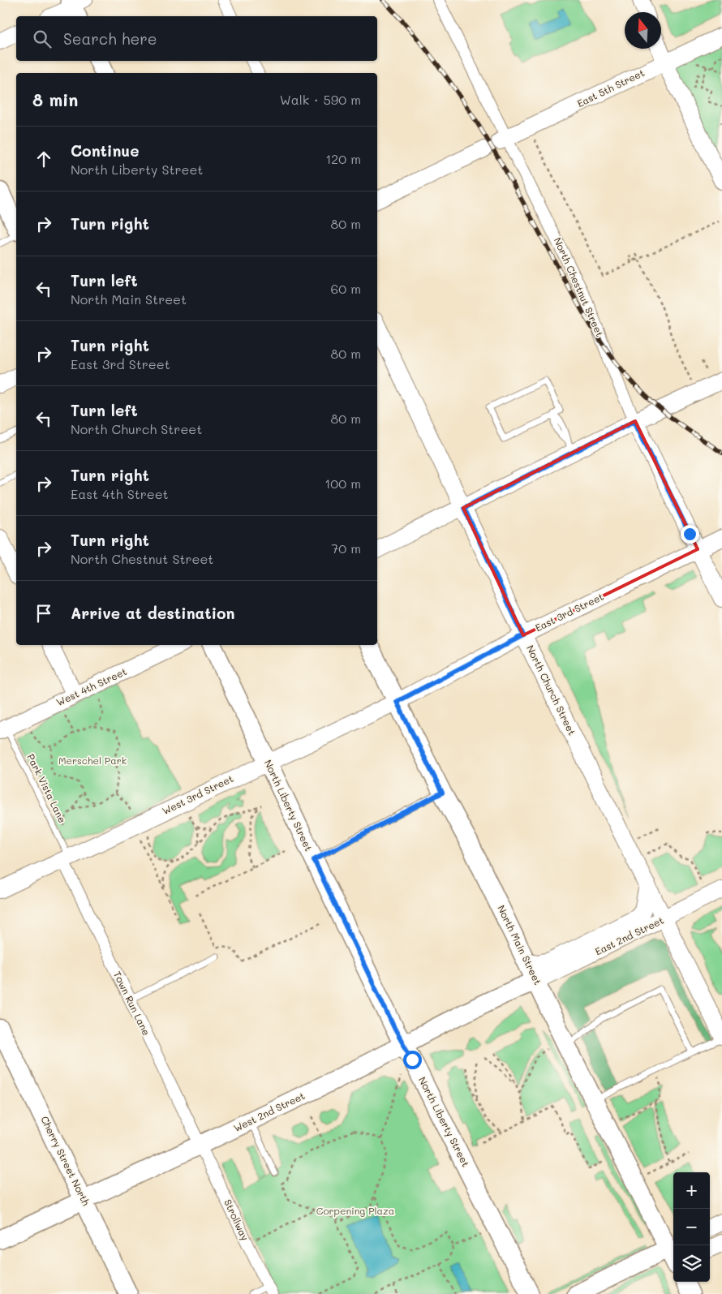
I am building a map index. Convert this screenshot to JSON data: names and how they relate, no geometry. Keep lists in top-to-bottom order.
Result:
{
  "streets": {
    "main road": [
      "North Liberty Street",
      "North Main Street",
      "West 2nd Street",
      "Cherry Street North"
    ],
    "street": [
      "East 5th Street",
      "North Chestnut Street",
      "East 3rd Street",
      "West 4th Street",
      "North Church Street",
      "West 3rd Street",
      "East 2nd Street",
      "Town Run Lane",
      "Strollway"
    ],
    "lane": ["Park Vista Lane"]
  },
  "crossings": [
    ["East 5th Street", "North Chestnut Street"],
    ["North Chestnut Street", "East 3rd Street"],
    ["East 3rd Street", "North Church Street"],
    ["East 3rd Street", "West 3rd Street"],
    ["East 3rd Street", "North Main Street"],
    ["West 4th Street", "Park Vista Lane"],
    ["North Church Street", "East 2nd Street"],
    ["Park Vista Lane", "West 3rd Street"],
    ["Park Vista Lane", "Town Run Lane"],
    ["West 3rd Street", "North Liberty Street"],
    ["West 3rd Street", "North Main Street"],
    ["West 3rd Street", "Town Run Lane"],
    ["North Liberty Street", "West 2nd Street"],
    ["East 2nd Street", "North Main Street"],
    ["East 2nd Street", "West 2nd Street"],
    ["North Main Street", "West 2nd Street"],
    ["Town Run Lane", "West 2nd Street"],
    ["Town Run Lane", "Strollway"],
    ["West 2nd Street", "Cherry Street North"],
    ["West 2nd Street", "Strollway"]
  ],
  "parks": ["Merschel Park", "Corpening Plaza"],
  "north": "top",
  "page": {
    "search": "Search here",
    "heading": ["8 min", "Walk · 590 m"],
    "list": [
      ["Continue", "North Liberty Street", "120 m"],
      ["Turn right", "80 m"],
      ["Turn left", "North Main Street", "60 m"],
      ["Turn right", "East 3rd Street", "80 m"],
      ["Turn left", "North Church Street", "80 m"],
      ["Turn right", "East 4th Street", "100 m"],
      ["Turn right", "North Chestnut Street", "70 m"],
      "Arrive at destination"
    ],
    "map_buttons": ["+", "−"]
  }
}
